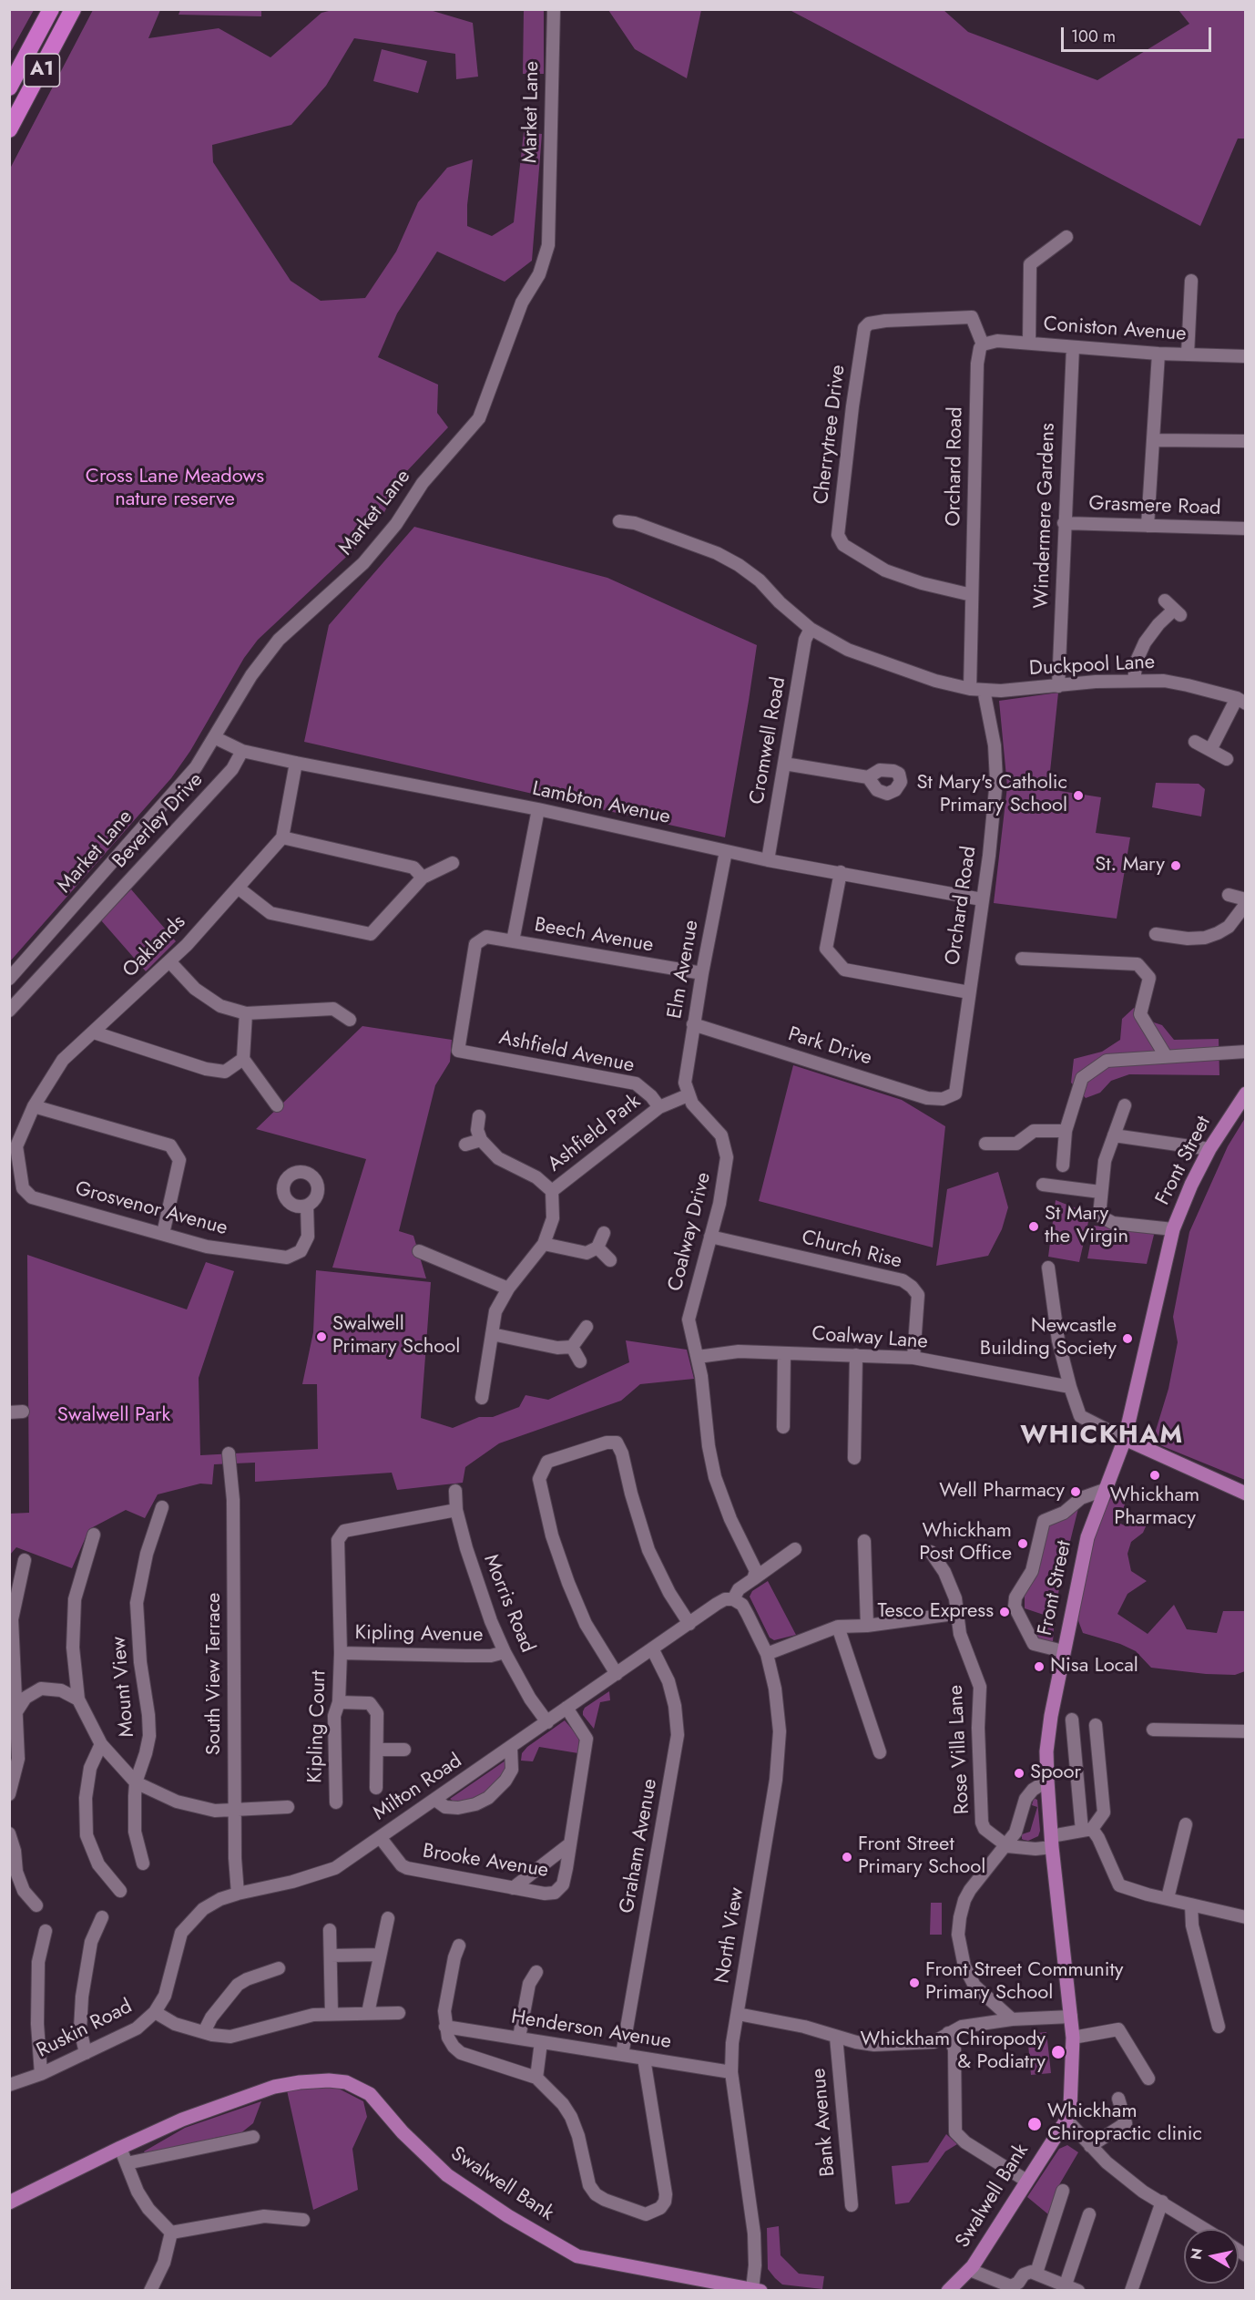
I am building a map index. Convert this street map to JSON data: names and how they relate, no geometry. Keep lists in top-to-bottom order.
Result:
{
  "streets": {
    "highway": ["A1"],
    "main road": ["Front Street", "Swalwell Bank"],
    "street": [
      "Market Lane",
      "Coniston Avenue",
      "Cherrytree Drive",
      "Orchard Road",
      "Grasmere Road",
      "Windermere Gardens",
      "Duckpool Lane",
      "Cromwell Road",
      "Lambton Avenue",
      "Beverley Drive",
      "Beech Avenue",
      "Oaklands",
      "Elm Avenue",
      "Park Drive",
      "Ashfield Avenue",
      "Ashfield Park",
      "Grosvenor Avenue",
      "Coalway Drive",
      "Church Rise",
      "Coalway Lane",
      "Morris Road",
      "Kipling Avenue",
      "South View Terrace",
      "Mount View",
      "Kipling Court",
      "Rose Villa Lane",
      "Milton Road",
      "Graham Avenue",
      "Brooke Avenue",
      "North View",
      "Ruskin Road",
      "Henderson Avenue",
      "Bank Avenue"
    ]
  },
  "crossings": [
    ["Market Lane", "Lambton Avenue"],
    ["Coniston Avenue", "Cherrytree Drive"],
    ["Coniston Avenue", "Orchard Road"],
    ["Coniston Avenue", "Windermere Gardens"],
    ["Cherrytree Drive", "Orchard Road"],
    ["Orchard Road", "Duckpool Lane"],
    ["Orchard Road", "Lambton Avenue"],
    ["Orchard Road", "Park Drive"],
    ["Grasmere Road", "Windermere Gardens"],
    ["Windermere Gardens", "Duckpool Lane"],
    ["Duckpool Lane", "Cromwell Road"],
    ["Cromwell Road", "Lambton Avenue"],
    ["Lambton Avenue", "Beverley Drive"],
    ["Lambton Avenue", "Elm Avenue"],
    ["Beech Avenue", "Elm Avenue"],
    ["Beech Avenue", "Ashfield Avenue"],
    ["Oaklands", "Grosvenor Avenue"],
    ["Elm Avenue", "Park Drive"],
    ["Elm Avenue", "Ashfield Park"],
    ["Elm Avenue", "Coalway Drive"],
    ["Ashfield Avenue", "Ashfield Park"],
    ["Ashfield Park", "Coalway Drive"],
    ["Front Street", "Swalwell Bank"],
    ["Coalway Drive", "Church Rise"],
    ["Coalway Drive", "Coalway Lane"],
    ["Church Rise", "Coalway Lane"],
    ["Morris Road", "Kipling Avenue"],
    ["Morris Road", "Milton Road"],
    ["Kipling Avenue", "Kipling Court"],
    ["South View Terrace", "Milton Road"],
    ["Milton Road", "Graham Avenue"],
    ["Milton Road", "Brooke Avenue"],
    ["Milton Road", "North View"],
    ["Milton Road", "Ruskin Road"],
    ["Graham Avenue", "Henderson Avenue"],
    ["North View", "Henderson Avenue"],
    ["North View", "Swalwell Bank"]
  ],
  "districts": ["WHICKHAM"],
  "parks": ["Cross Lane Meadows nature reserve", "Swalwell Park"],
  "places": [
    "St Mary's Catholic Primary School",
    "St. Mary",
    "St Mary the Virgin",
    "Swalwell Primary School",
    "Newcastle Building Society",
    "Whickham Pharmacy",
    "Well Pharmacy",
    "Whickham Post Office",
    "Tesco Express",
    "Nisa Local",
    "Spoor",
    "Front Street Primary School",
    "Front Street Community Primary School",
    "Whickham Chiropody & Podiatry",
    "Whickham Chiropractic clinic"
  ],
  "scale_bar": "100 m",
  "north": "left"
}
